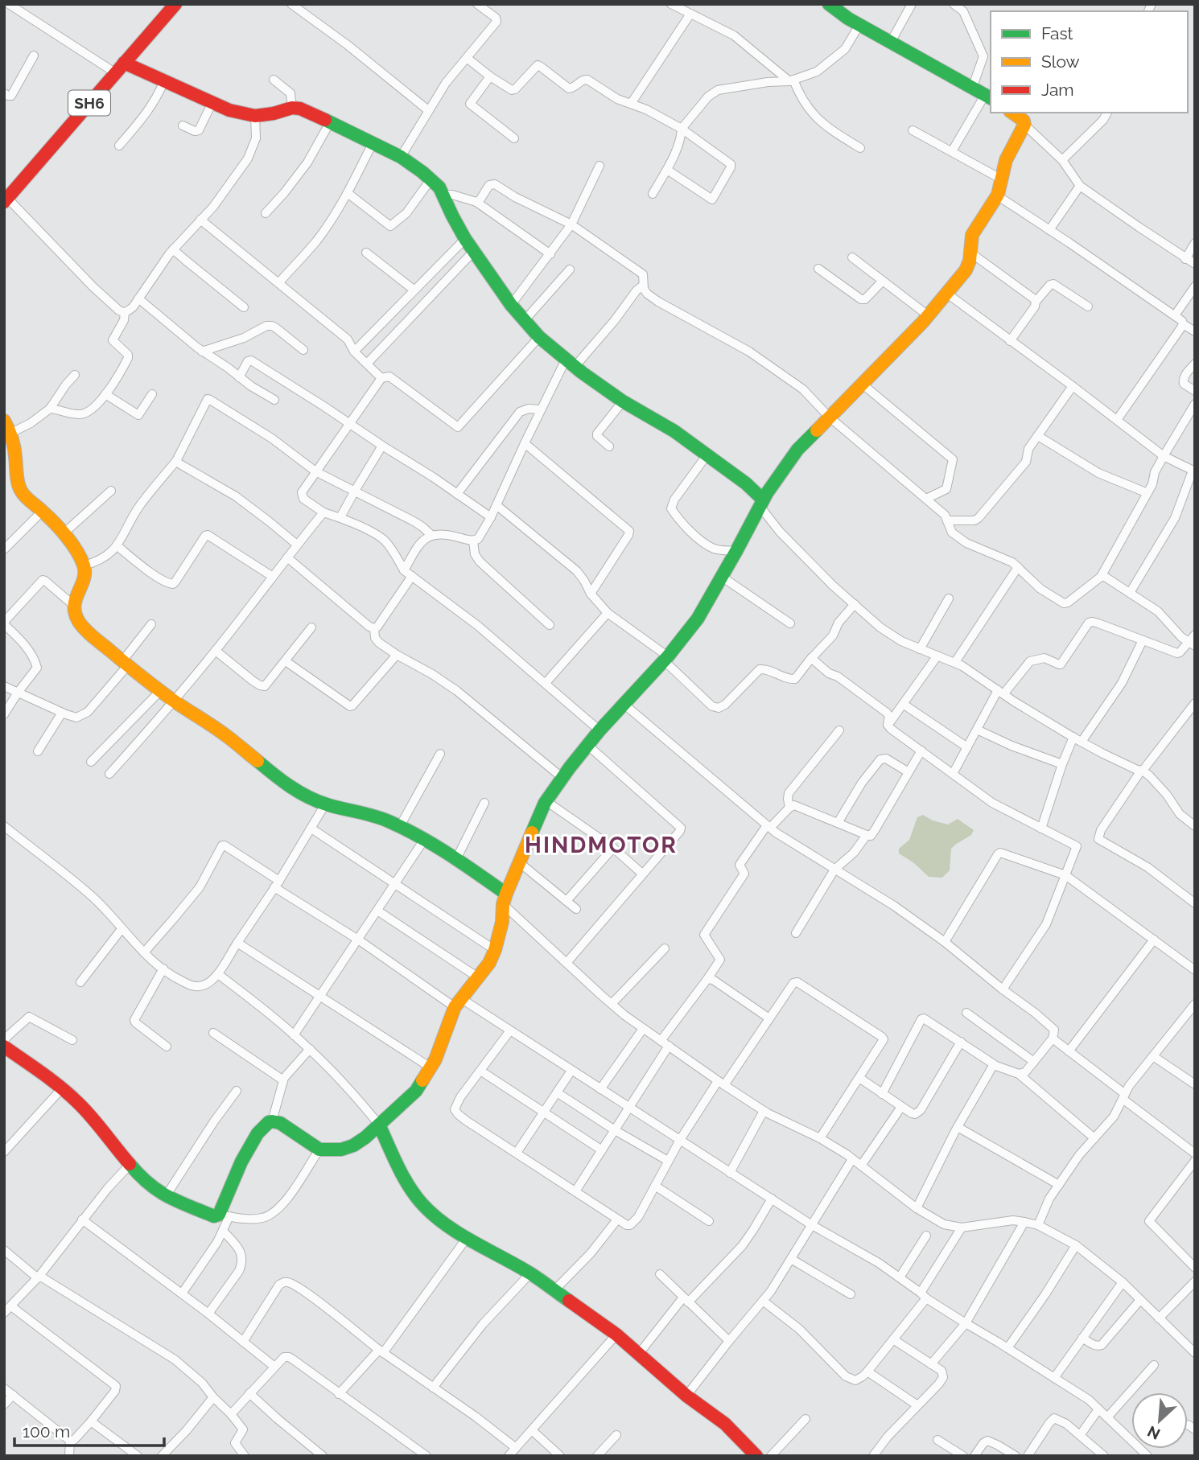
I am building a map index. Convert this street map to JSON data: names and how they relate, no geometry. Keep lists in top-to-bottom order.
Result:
{
  "streets": {
    "street": ["SH6"]
  },
  "districts": ["HINDMOTOR"],
  "legend": ["Fast", "Slow", "Jam"],
  "scale_bar": "100 m",
  "north": "bottom left"
}
